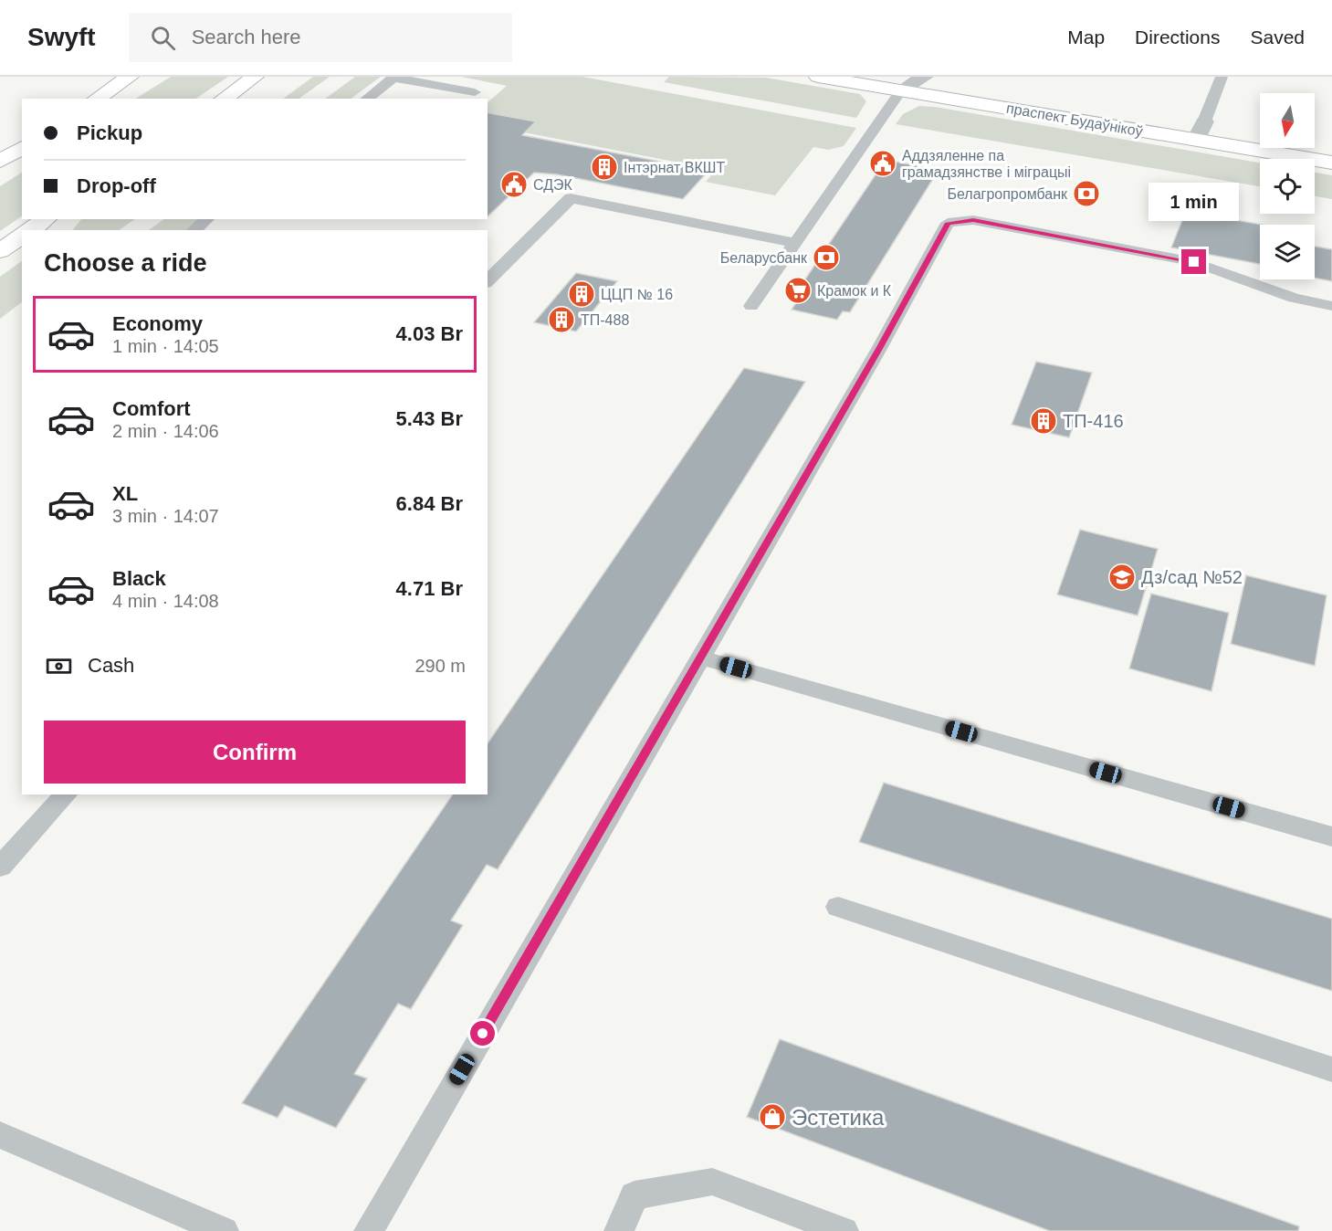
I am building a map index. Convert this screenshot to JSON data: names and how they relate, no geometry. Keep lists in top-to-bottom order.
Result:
{
  "streets": {
    "main road": ["праспект Будаўнікоў"]
  },
  "places": {
    "public building": ["Аддзяленне па грамадзянстве і міграцыі", "СДЭК"],
    "building": [
      "Інтэрнат ВКШТ",
      "ЦЦП № 16",
      "ТП-488",
      "ТП-416"
    ],
    "bank": ["Белагропромбанк", "Беларусбанк"],
    "supermarket": ["Крамок и К"],
    "school or university": ["Дз/сад №52"],
    "shop": ["Эстетика"]
  },
  "north": "bottom",
  "page": {
    "header": "Swyft",
    "search": "Search here",
    "nav": ["Map", "Directions", "Saved"],
    "banner": ["Pickup", "Drop-off"],
    "bubble": "1 min",
    "heading": "Choose a ride",
    "list": [
      {
        "name": "Economy",
        "note": "1 min · 14:05",
        "value": "4.03 Br"
      },
      {
        "name": "Comfort",
        "note": "2 min · 14:06",
        "value": "5.43 Br"
      },
      {
        "name": "XL",
        "note": "3 min · 14:07",
        "value": "6.84 Br"
      },
      {
        "name": "Black",
        "note": "4 min · 14:08",
        "value": "4.71 Br"
      }
    ],
    "pay": ["Cash", "290 m"],
    "buttons": "Confirm"
  }
}
